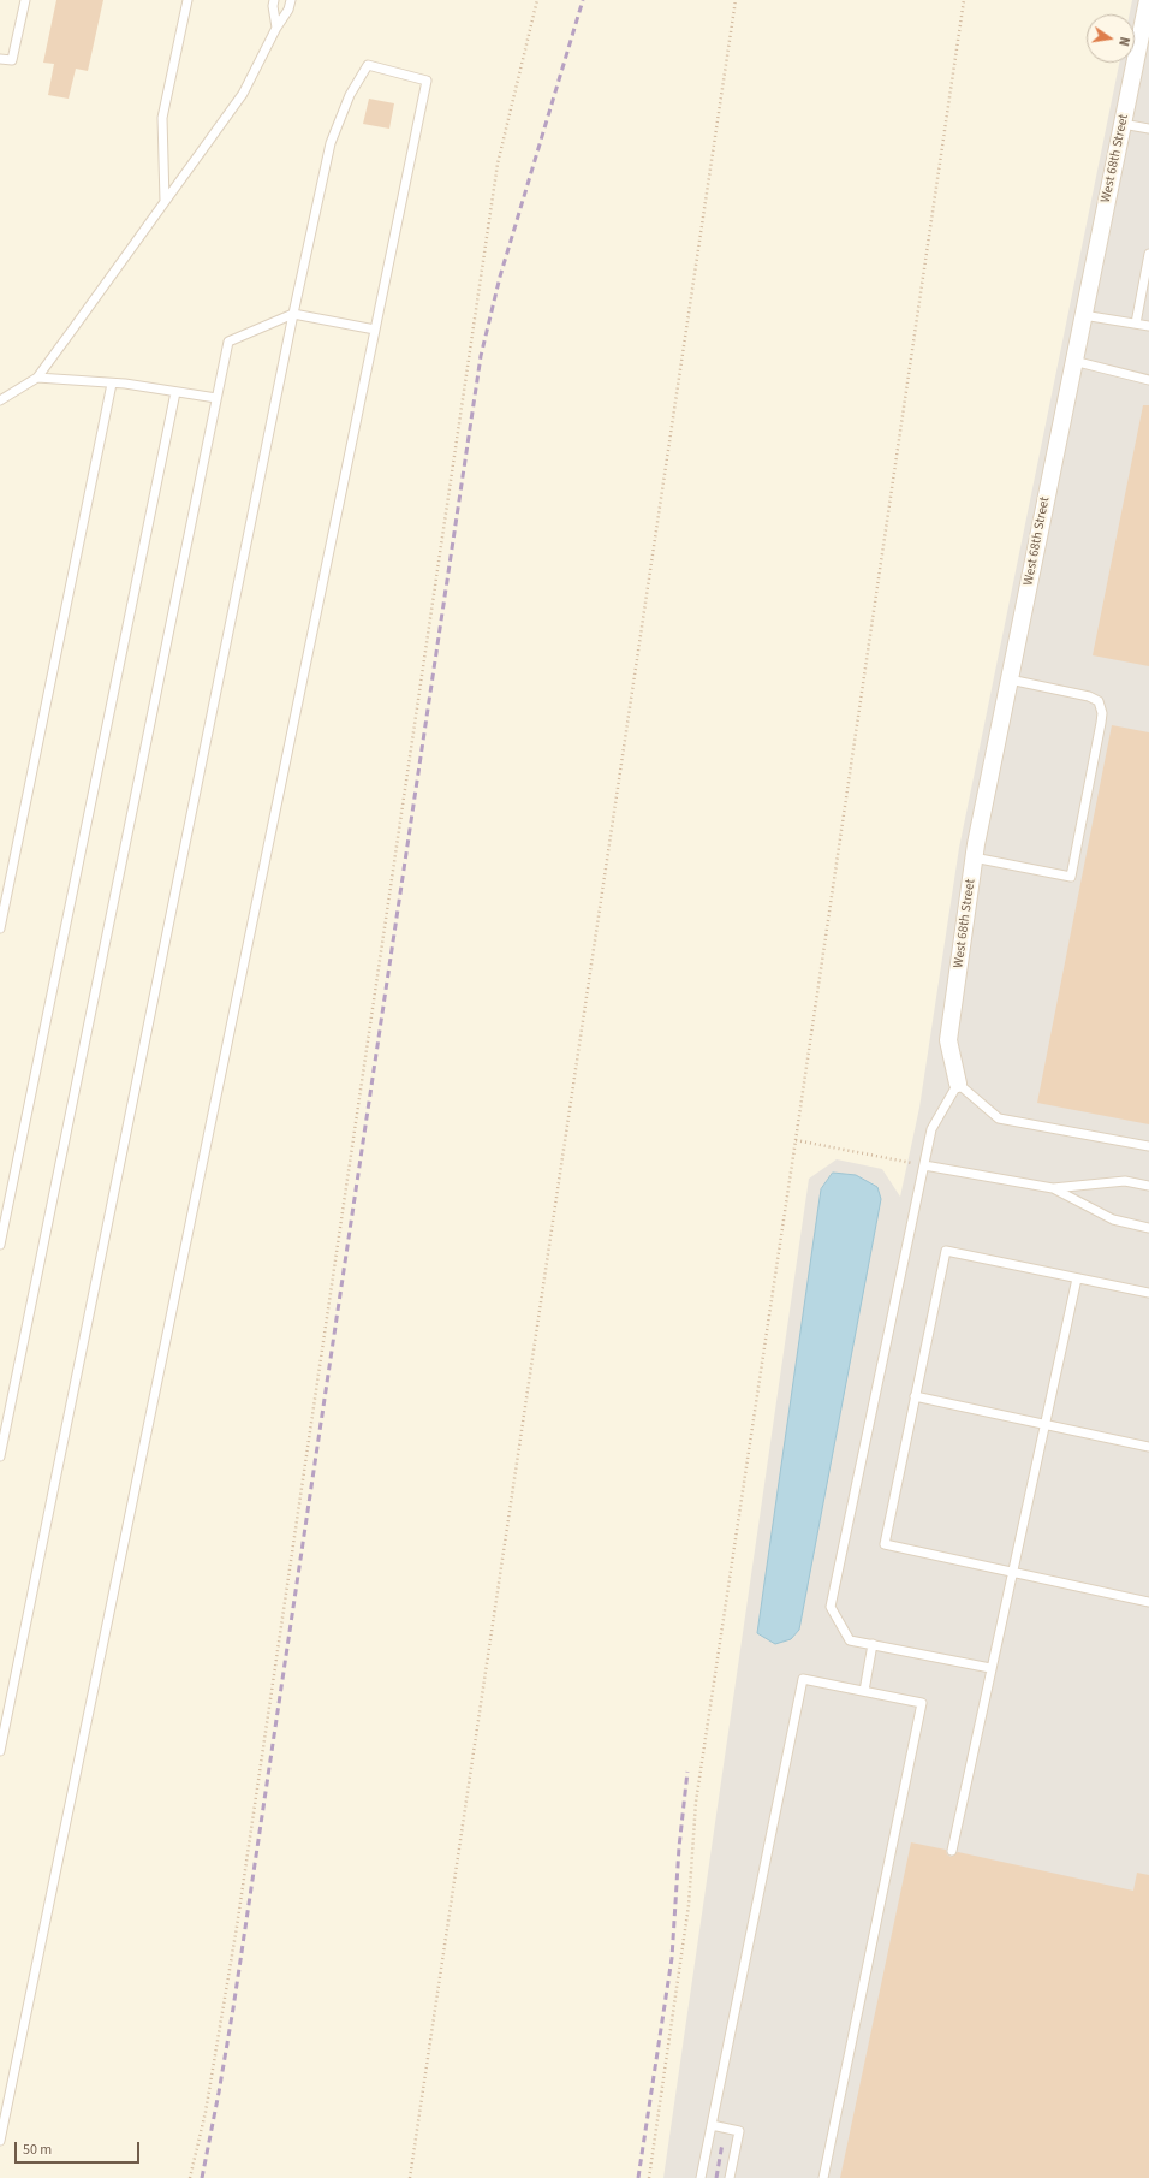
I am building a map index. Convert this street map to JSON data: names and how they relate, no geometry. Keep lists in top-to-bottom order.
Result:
{
  "streets": {
    "street": ["West 68th Street"]
  },
  "scale_bar": "50 m",
  "north": "right"
}
